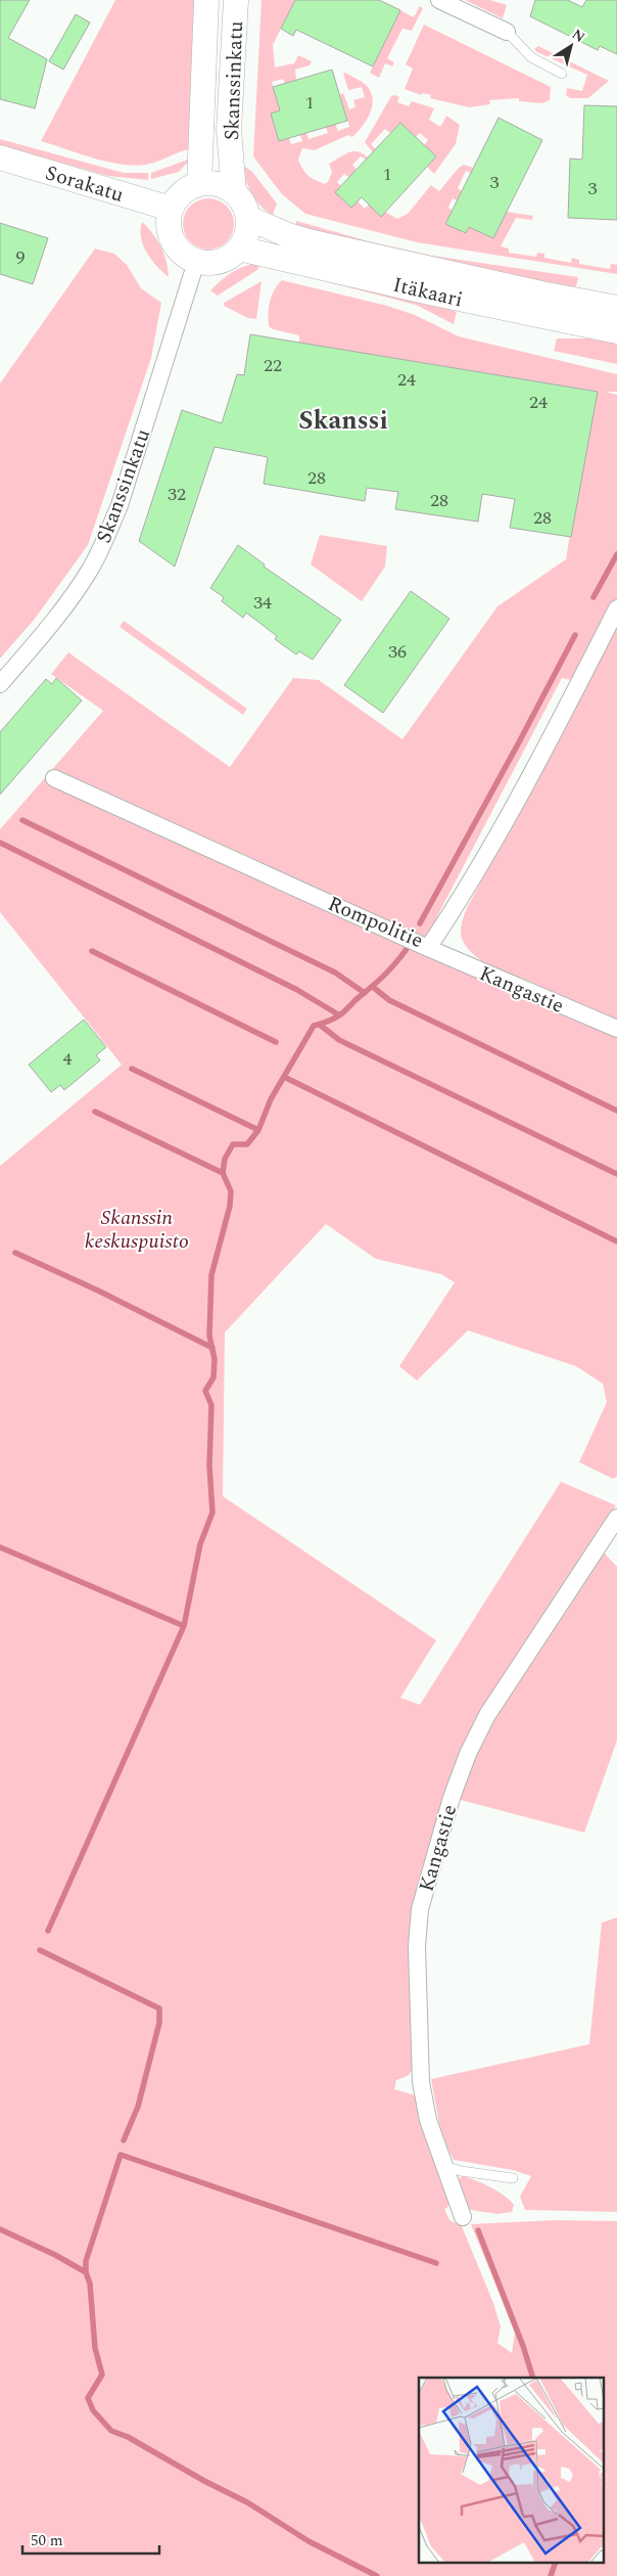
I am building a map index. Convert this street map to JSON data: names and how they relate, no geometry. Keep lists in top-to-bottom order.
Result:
{
  "streets": {
    "street": [
      "Skanssinkatu",
      "Sorakatu",
      "Itäkaari",
      "Rompolitie",
      "Kangastie"
    ]
  },
  "crossings": [
    ["Skanssinkatu", "Sorakatu"],
    ["Skanssinkatu", "Itäkaari"],
    ["Sorakatu", "Itäkaari"],
    ["Rompolitie", "Kangastie"]
  ],
  "districts": ["Skanssi"],
  "parks": ["Skanssin keskuspuisto"],
  "house_numbers": [
    "1",
    "1",
    "3",
    "3",
    "9",
    "22",
    "24",
    "24",
    "28",
    "32",
    "28",
    "28",
    "34",
    "36",
    "4"
  ],
  "scale_bar": "50 m",
  "north": "top right"
}
